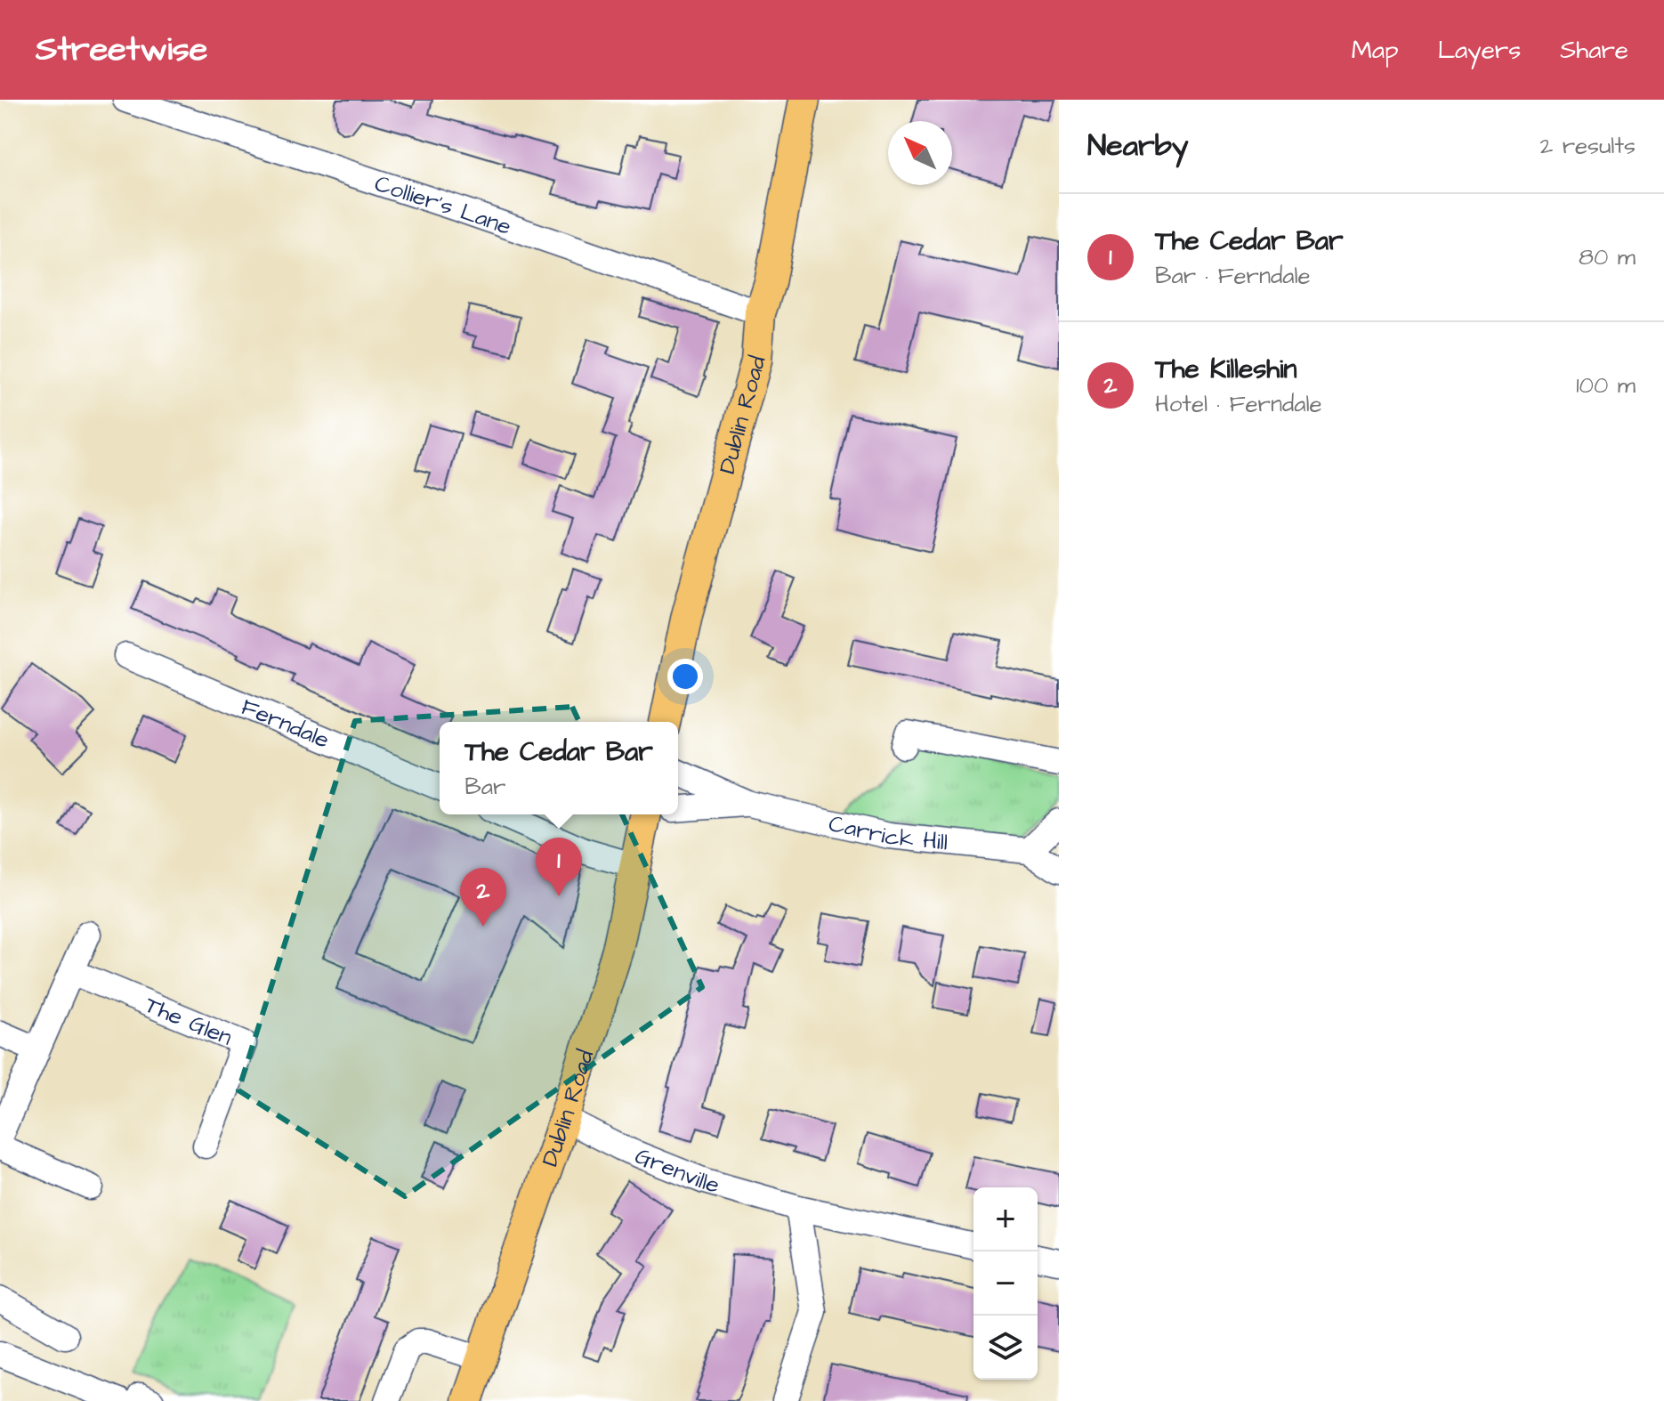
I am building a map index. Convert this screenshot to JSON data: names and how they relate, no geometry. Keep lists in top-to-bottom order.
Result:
{
  "streets": {
    "main road": ["Dublin Road"],
    "street": [
      "Collier's Lane",
      "Ferndale",
      "Carrick Hill",
      "The Glen",
      "Grenville"
    ]
  },
  "crossings": [
    ["Collier's Lane", "Dublin Road"],
    ["Dublin Road", "Grenville"]
  ],
  "north": "top left",
  "page": {
    "header": "Streetwise",
    "nav": ["Map", "Layers", "Share"],
    "heading": ["Nearby", "2 results"],
    "list": [
      {
        "mark": "1",
        "name": "The Cedar Bar",
        "note": "Bar · Ferndale",
        "value": "80 m"
      },
      {
        "mark": "2",
        "name": "The Killeshin",
        "note": "Hotel · Ferndale",
        "value": "100 m"
      }
    ],
    "popup": ["The Cedar Bar", "Bar"],
    "pins": ["1", "2"],
    "map_buttons": ["+", "−"]
  }
}
